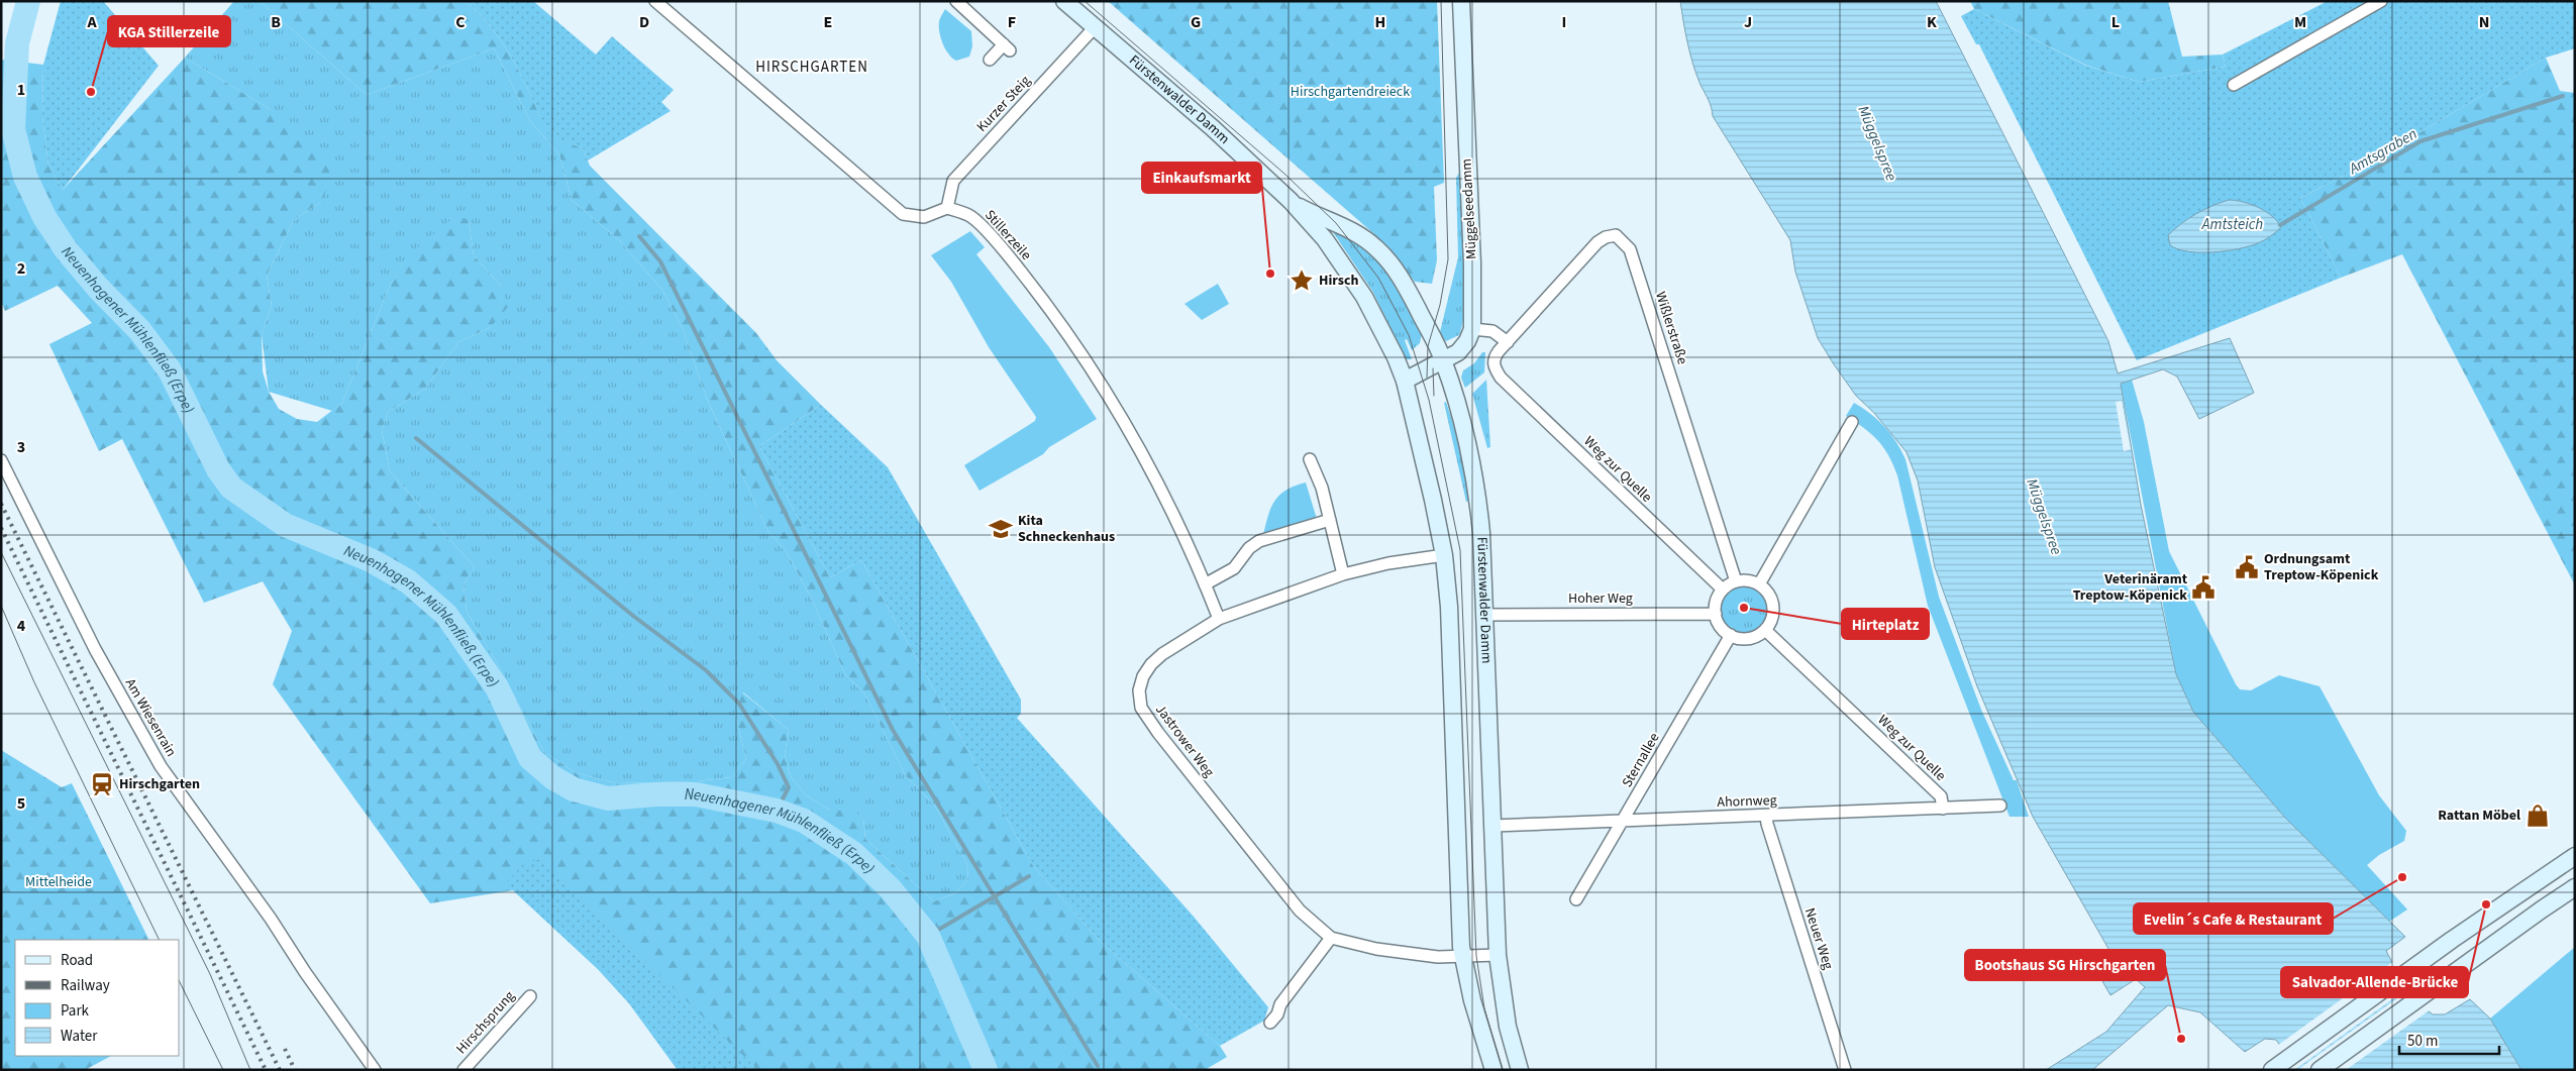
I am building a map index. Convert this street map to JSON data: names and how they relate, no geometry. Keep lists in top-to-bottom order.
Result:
{
  "streets": {
    "main road": ["Fürstenwalder Damm", "Müggelseedamm"],
    "street": [
      "Kurzer Steig",
      "Stillerzeile",
      "Wißlerstraße",
      "Weg zur Quelle",
      "Hoher Weg",
      "Am Wiesenrain",
      "Jastrower Weg",
      "Sternallee",
      "Ahornweg",
      "Neuer Weg",
      "Hirschsprung"
    ]
  },
  "crossings": [
    ["Fürstenwalder Damm", "Kurzer Steig"],
    ["Fürstenwalder Damm", "Hoher Weg"],
    ["Fürstenwalder Damm", "Jastrower Weg"],
    ["Fürstenwalder Damm", "Ahornweg"],
    ["Kurzer Steig", "Stillerzeile"],
    ["Stillerzeile", "Jastrower Weg"],
    ["Wißlerstraße", "Weg zur Quelle"],
    ["Wißlerstraße", "Hoher Weg"],
    ["Wißlerstraße", "Sternallee"],
    ["Weg zur Quelle", "Hoher Weg"],
    ["Weg zur Quelle", "Sternallee"],
    ["Weg zur Quelle", "Ahornweg"],
    ["Hoher Weg", "Sternallee"],
    ["Sternallee", "Ahornweg"],
    ["Ahornweg", "Neuer Weg"]
  ],
  "districts": ["HIRSCHGARTEN"],
  "water": [
    "Müggelspree",
    "Amtsgraben",
    "Amtsteich",
    "Neuenhagener Mühlenfließ (Erpe)"
  ],
  "parks": ["Hirschgartendreieck", "Mittelheide"],
  "places": {
    "other": [
      "KGA Stillerzeile",
      "Einkaufsmarkt",
      "Hirteplatz",
      "Evelin´s Cafe & Restaurant",
      "Salvador-Allende-Brücke",
      "Bootshaus SG Hirschgarten"
    ],
    "place": ["Hirsch"],
    "school or university": ["Kita Schneckenhaus"],
    "public building": ["Ordnungsamt Treptow-Köpenick", "Veterinäramt Treptow-Köpenick"],
    "station": ["Hirschgarten"],
    "shop": ["Rattan Möbel"]
  },
  "legend": [
    "Road",
    "Railway",
    "Park",
    "Water"
  ],
  "scale_bar": "50 m",
  "grid": {
    "columns": [
      "A",
      "B",
      "C",
      "D",
      "E",
      "F",
      "G",
      "H",
      "I",
      "J",
      "K",
      "L",
      "M",
      "N"
    ],
    "rows": [
      "1",
      "2",
      "3",
      "4",
      "5"
    ]
  }
}
